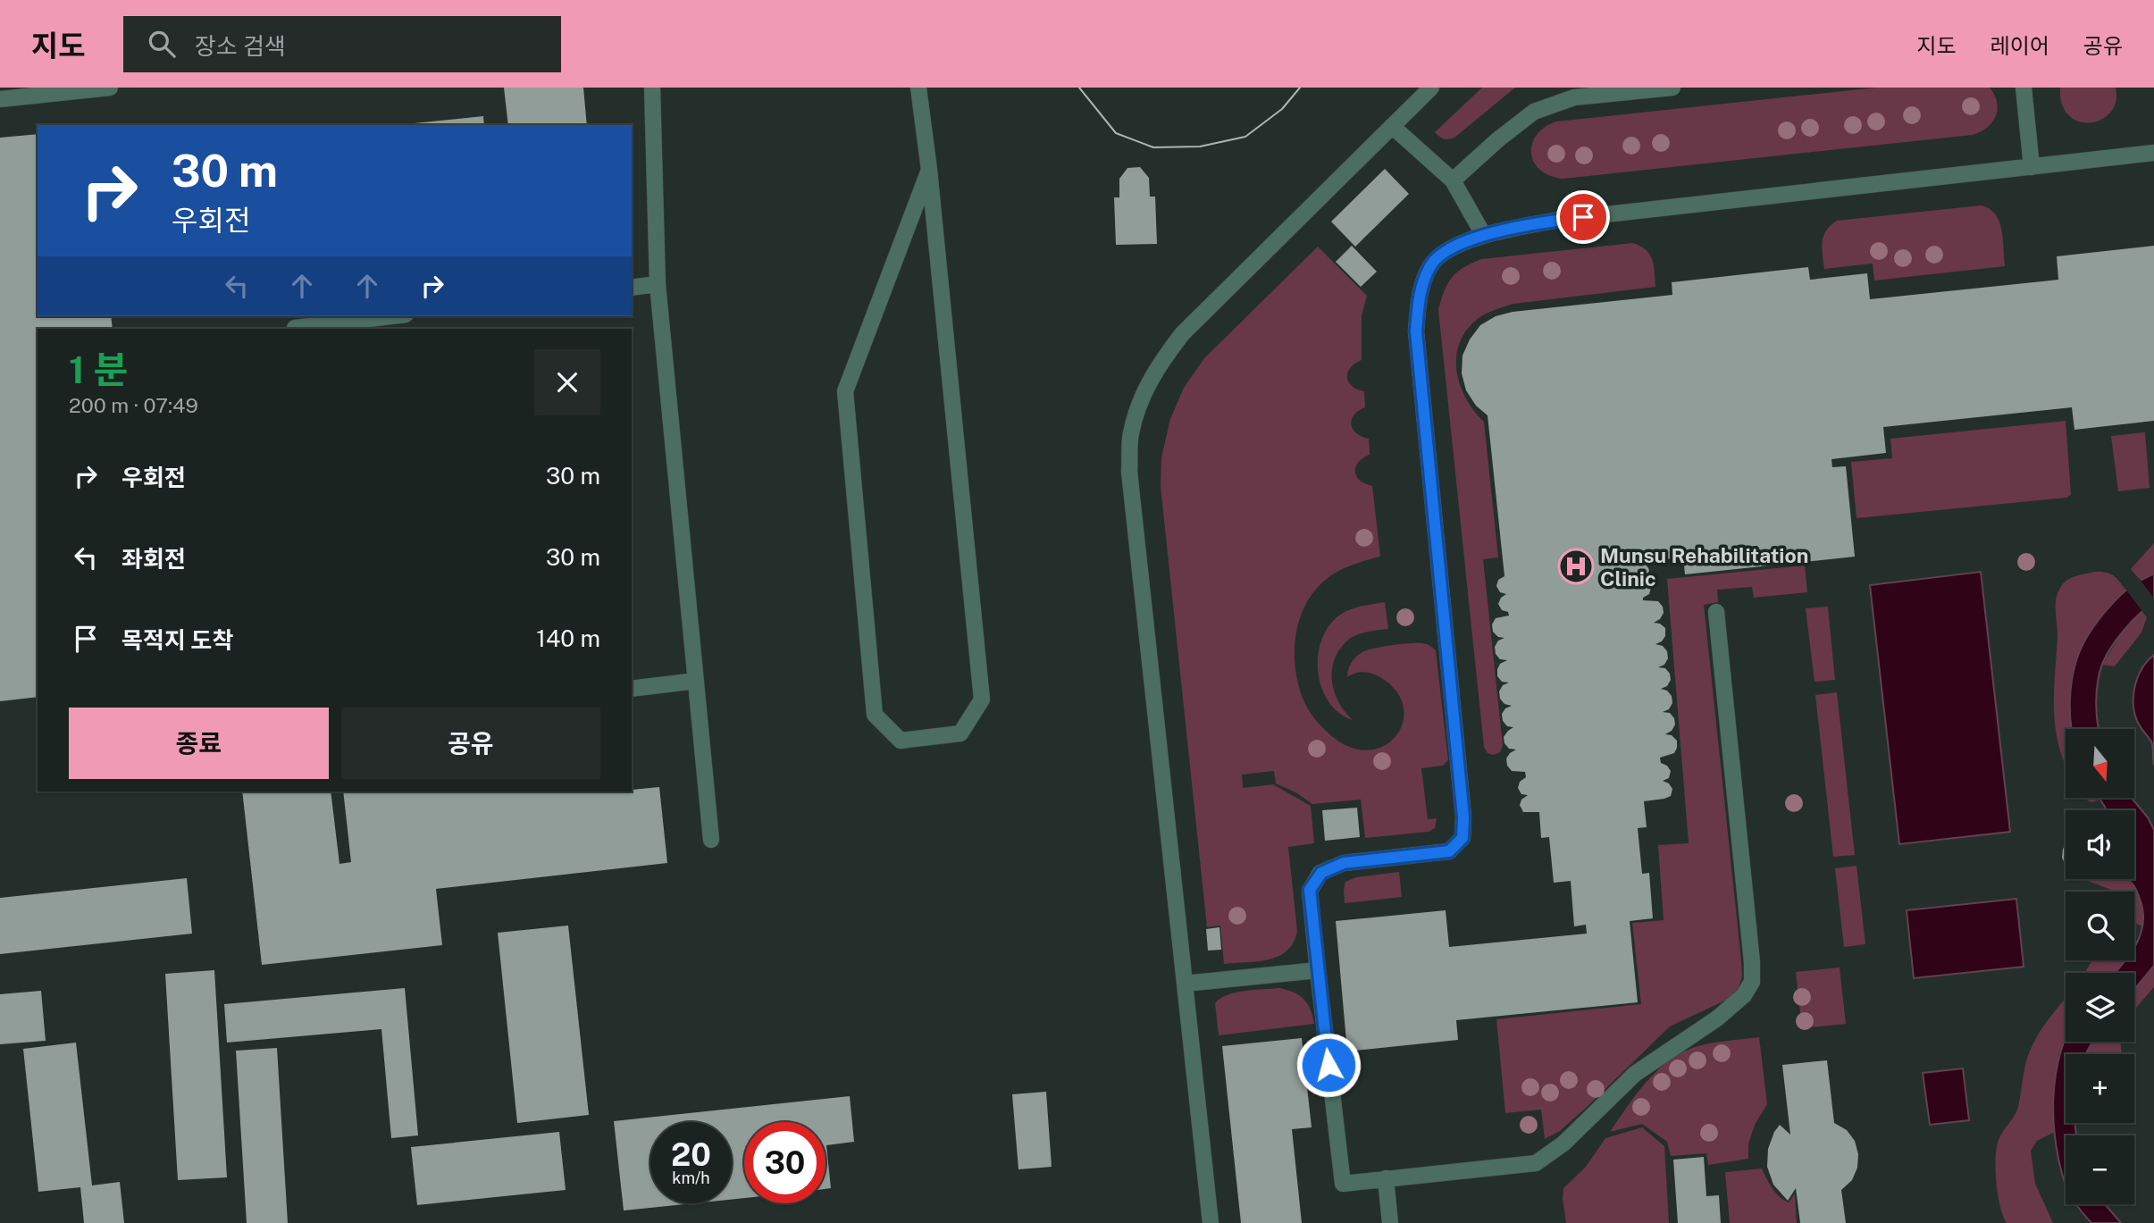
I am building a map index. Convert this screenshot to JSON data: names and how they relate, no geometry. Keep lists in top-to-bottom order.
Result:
{
  "places": {
    "hospital": ["Munsu Rehabilitation Clinic"]
  },
  "north": "bottom",
  "page": {
    "header": "지도",
    "search": "장소 검색",
    "nav": ["지도", "레이어", "공유"],
    "turn": ["30 m", "우회전"],
    "heading": ["1 분", "200 m · 07:49"],
    "list": [
      {
        "name": "우회전",
        "value": "30 m"
      },
      {
        "name": "좌회전",
        "value": "30 m"
      },
      {
        "name": "목적지 도착",
        "value": "140 m"
      }
    ],
    "buttons": ["종료", "공유"],
    "map_buttons": ["+", "−"],
    "speed": "20 km/h",
    "limit": "30"
  }
}
